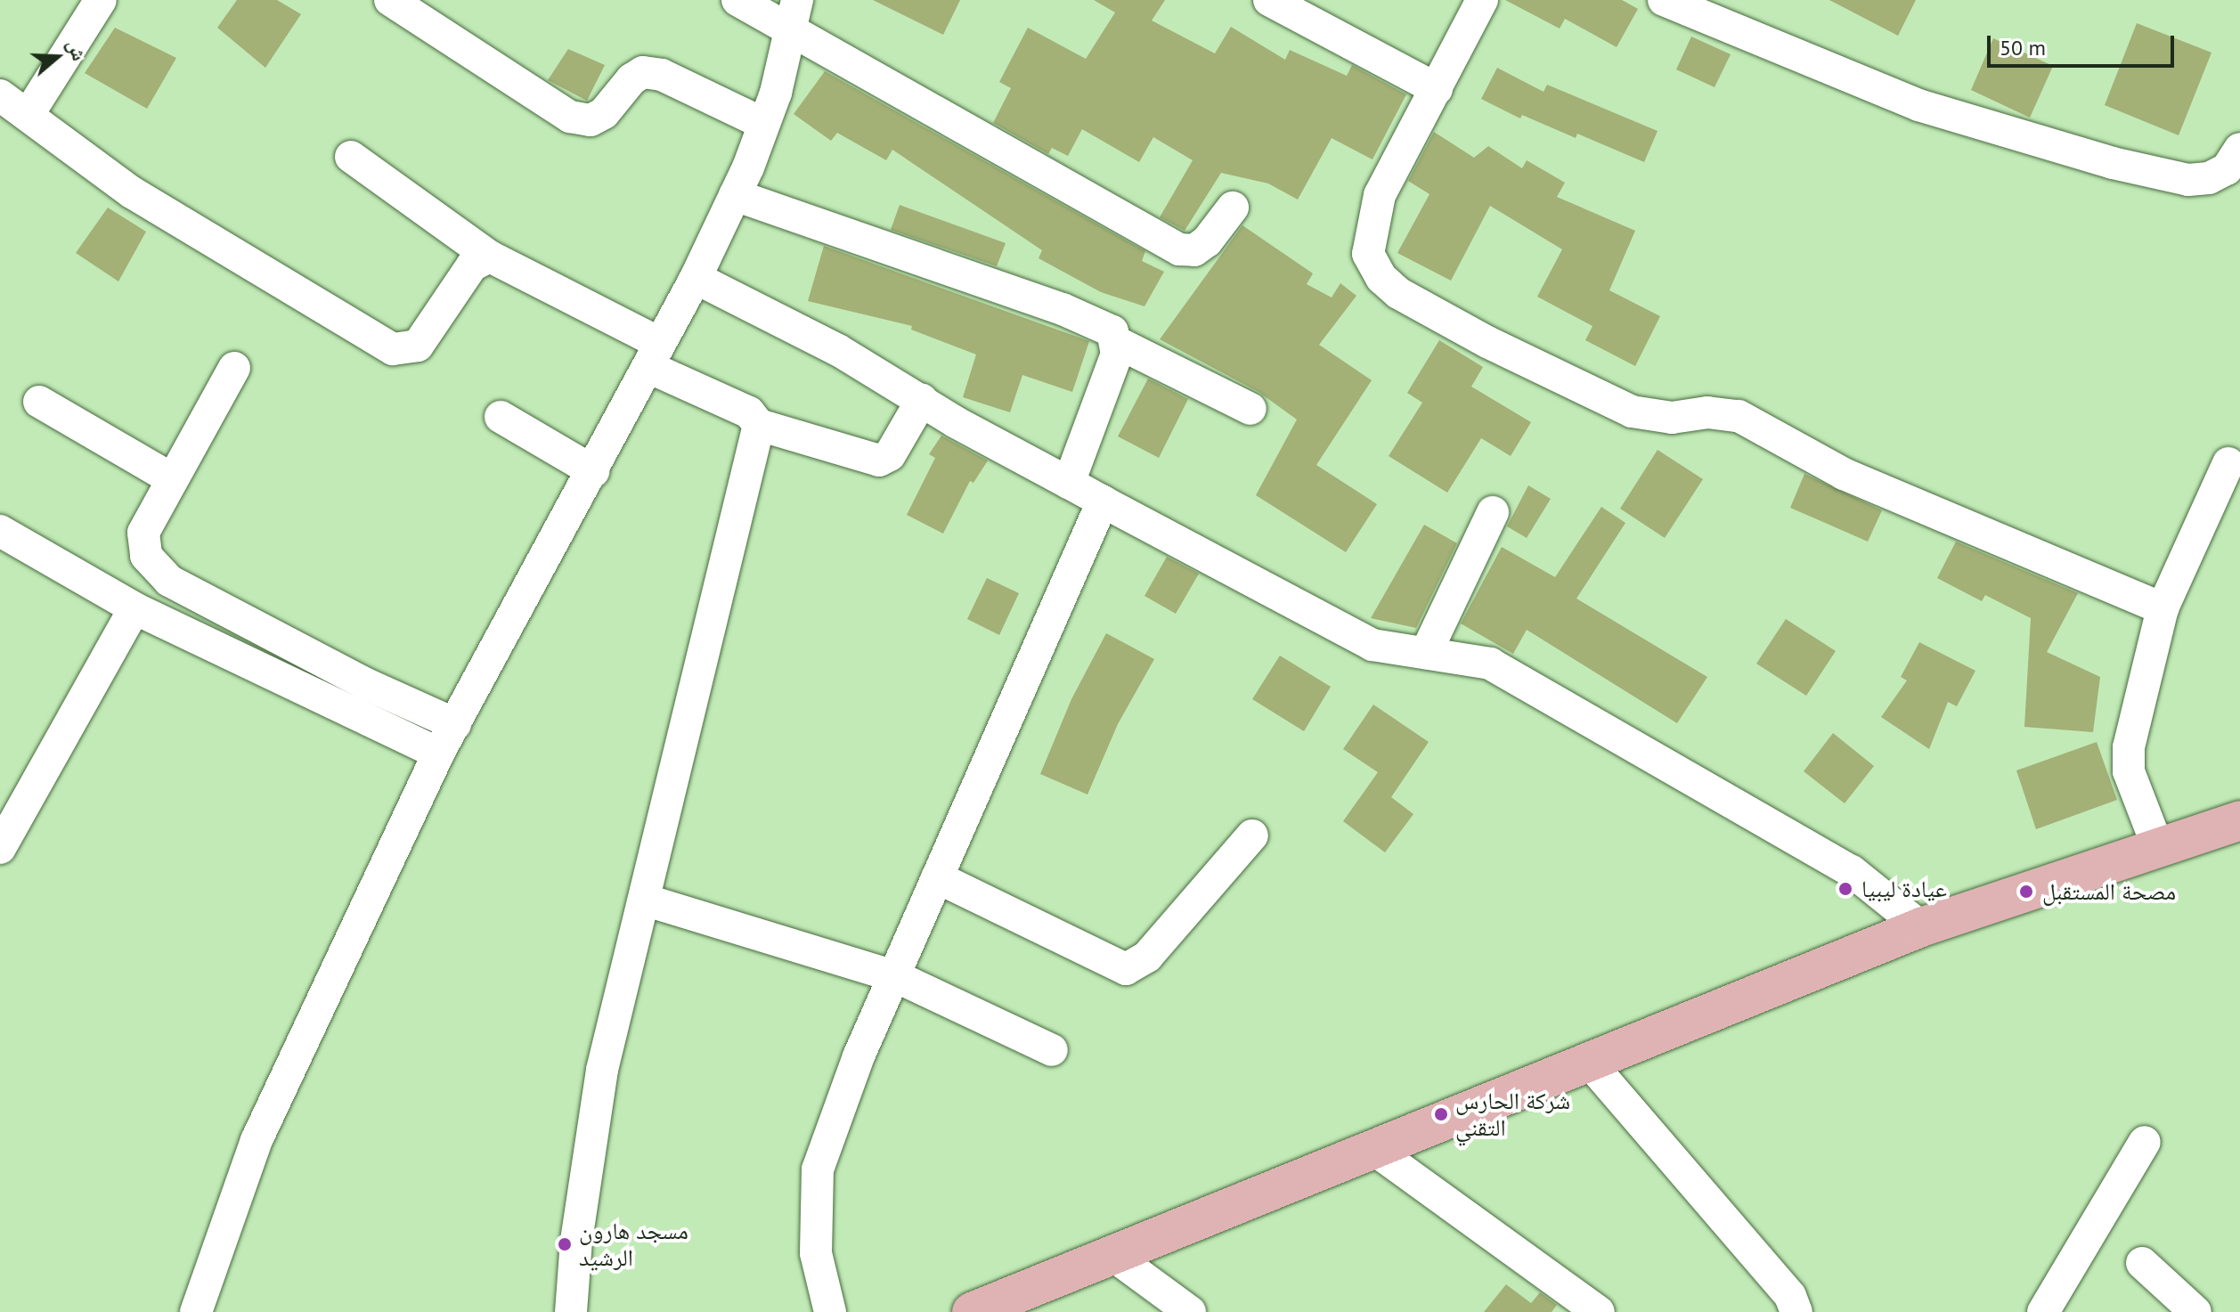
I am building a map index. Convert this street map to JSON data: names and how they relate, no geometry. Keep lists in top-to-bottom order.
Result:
{
  "places": [
    "عيادة ليبيا",
    "مصحة المستقبل",
    "شركة الحارس التقني",
    "مسجد هارون الرشيد"
  ],
  "scale_bar": "50 m",
  "north": "right"
}
